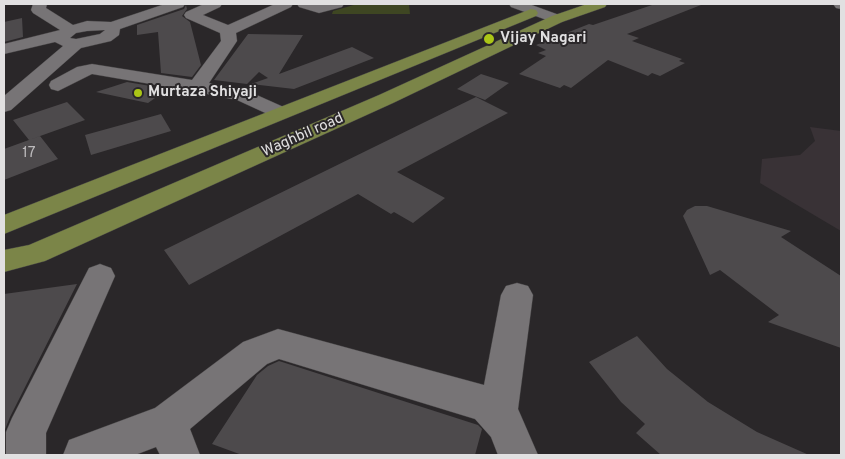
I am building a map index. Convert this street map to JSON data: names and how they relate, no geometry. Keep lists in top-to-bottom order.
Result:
{
  "streets": {
    "main road": ["Waghbil road"]
  },
  "places": ["Vijay Nagari", "Murtaza Shiyaji"],
  "house_numbers": ["17"]
}
